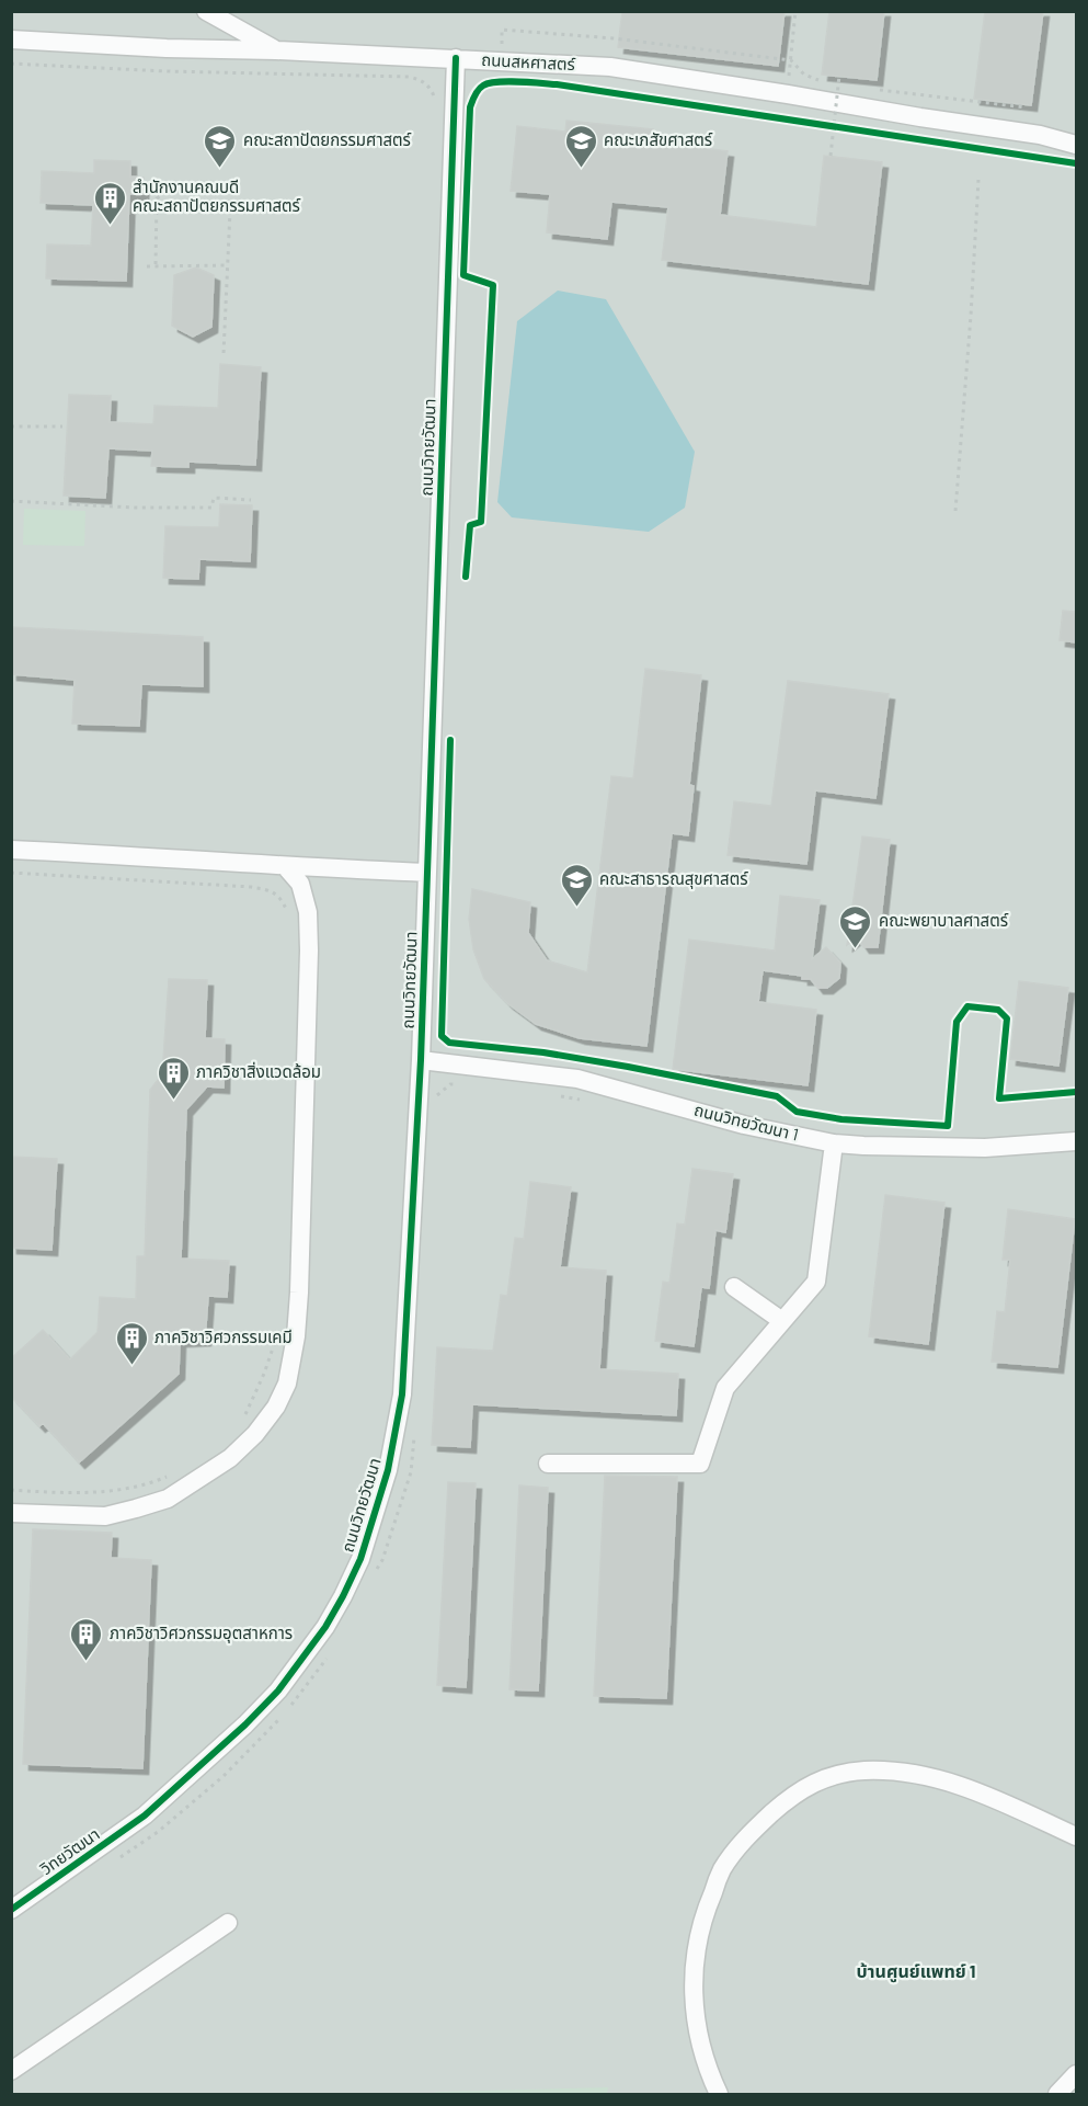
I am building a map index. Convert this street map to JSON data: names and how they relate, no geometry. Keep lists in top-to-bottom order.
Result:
{
  "streets": {
    "street": [
      "ถนนสหศาสตร์",
      "ถนนวิทยวัฒนา",
      "ถนนวิทยวัฒนา 1",
      "วิทยวัฒนา"
    ]
  },
  "crossings": [
    ["ถนนสหศาสตร์", "ถนนวิทยวัฒนา"],
    ["ถนนวิทยวัฒนา", "ถนนวิทยวัฒนา 1"],
    ["ถนนวิทยวัฒนา", "วิทยวัฒนา"]
  ],
  "districts": ["บ้านศูนย์แพทย์ 1"],
  "places": {
    "school or university": [
      "คณะสถาปัตยกรรมศาสตร์",
      "คณะเภสัขศาสตร์",
      "คณะสาธารณสุขศาสตร์",
      "คณะพยาบาลศาสตร์"
    ],
    "building": [
      "สำนักงานคณบดี คณะสถาปัตยกรรมศาสตร์",
      "ภาควิชาสิ่งแวดล้อม",
      "ภาควิชาวิศวกรรมเคมี",
      "ภาควิชาวิศวกรรมอุตสาหการ"
    ]
  }
}
